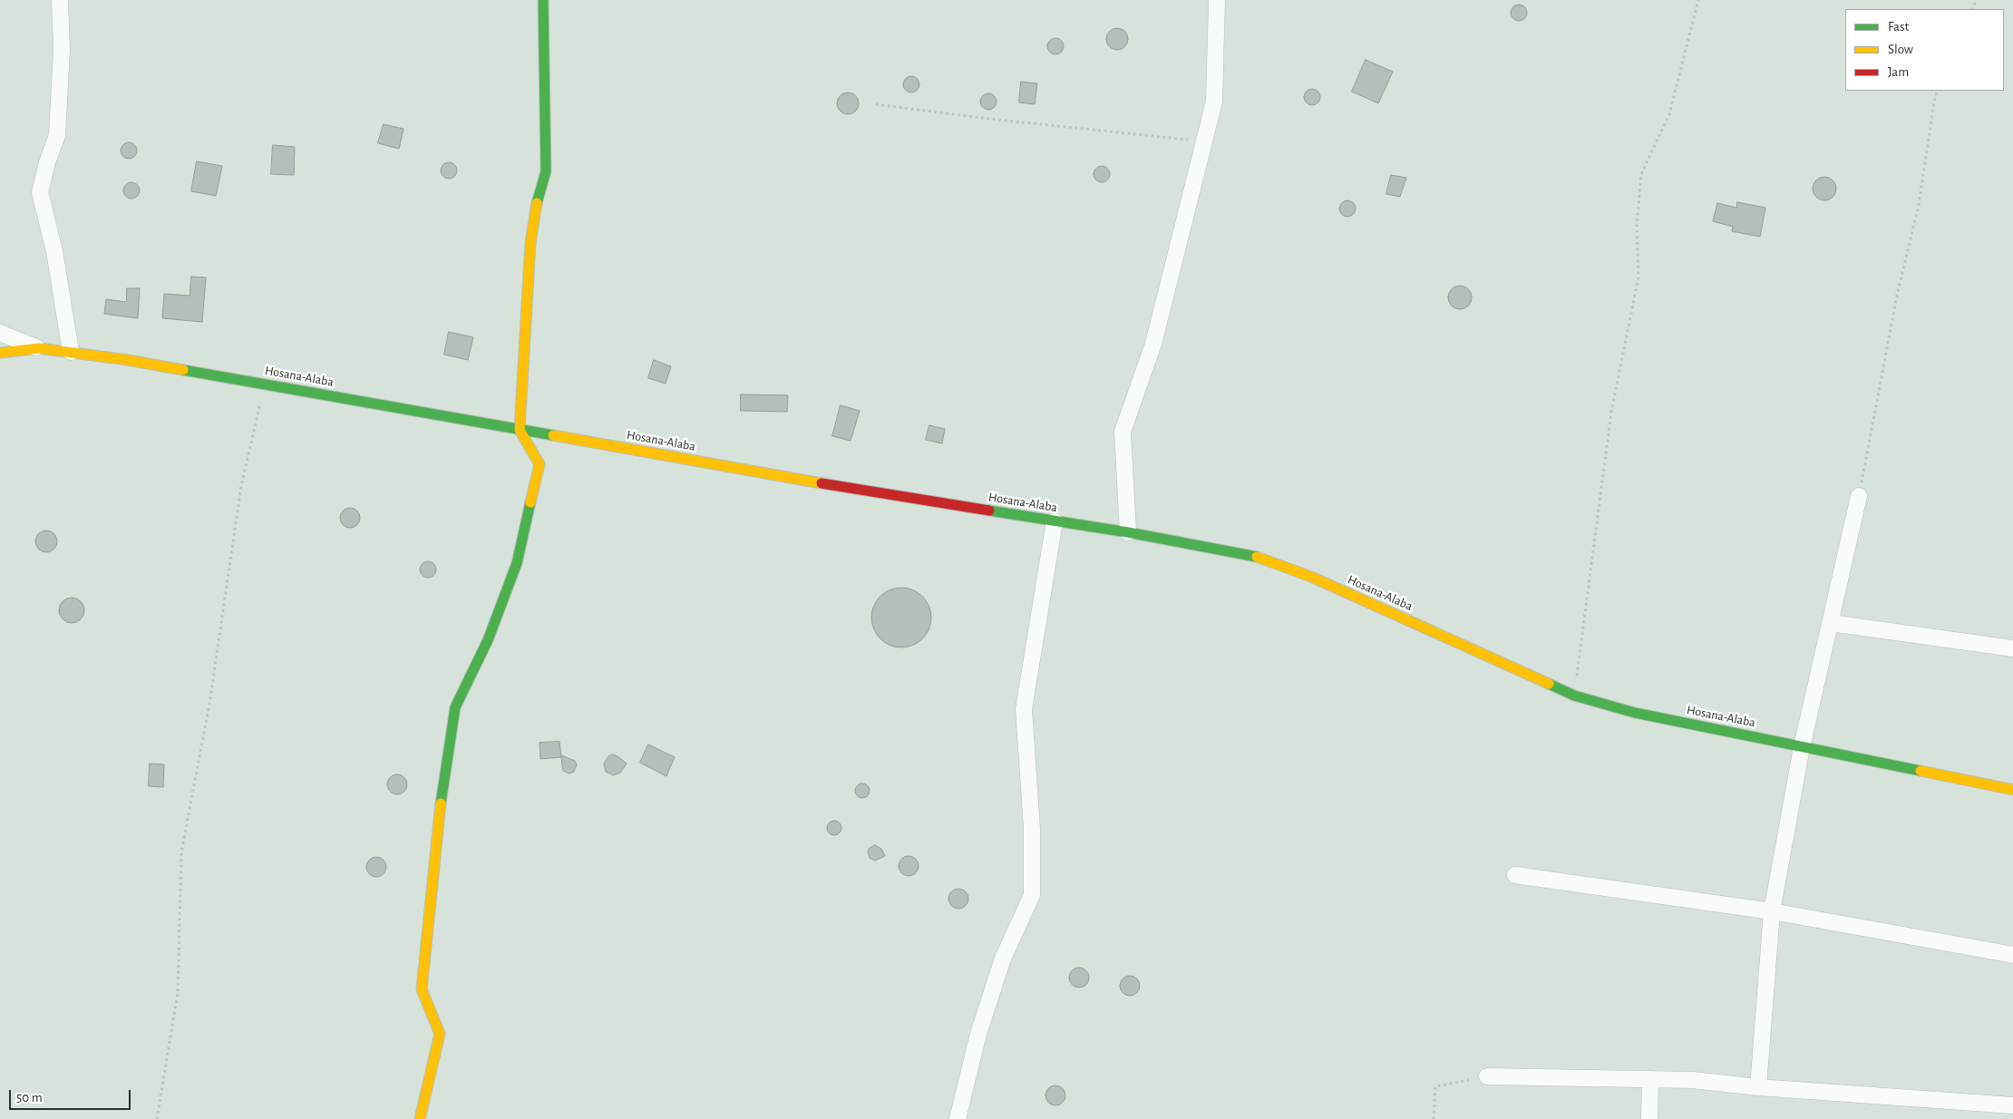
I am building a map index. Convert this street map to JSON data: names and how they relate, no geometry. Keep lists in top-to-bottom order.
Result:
{
  "streets": {
    "main road": ["Hosana-Alaba"]
  },
  "legend": ["Fast", "Slow", "Jam"],
  "scale_bar": "50 m"
}
